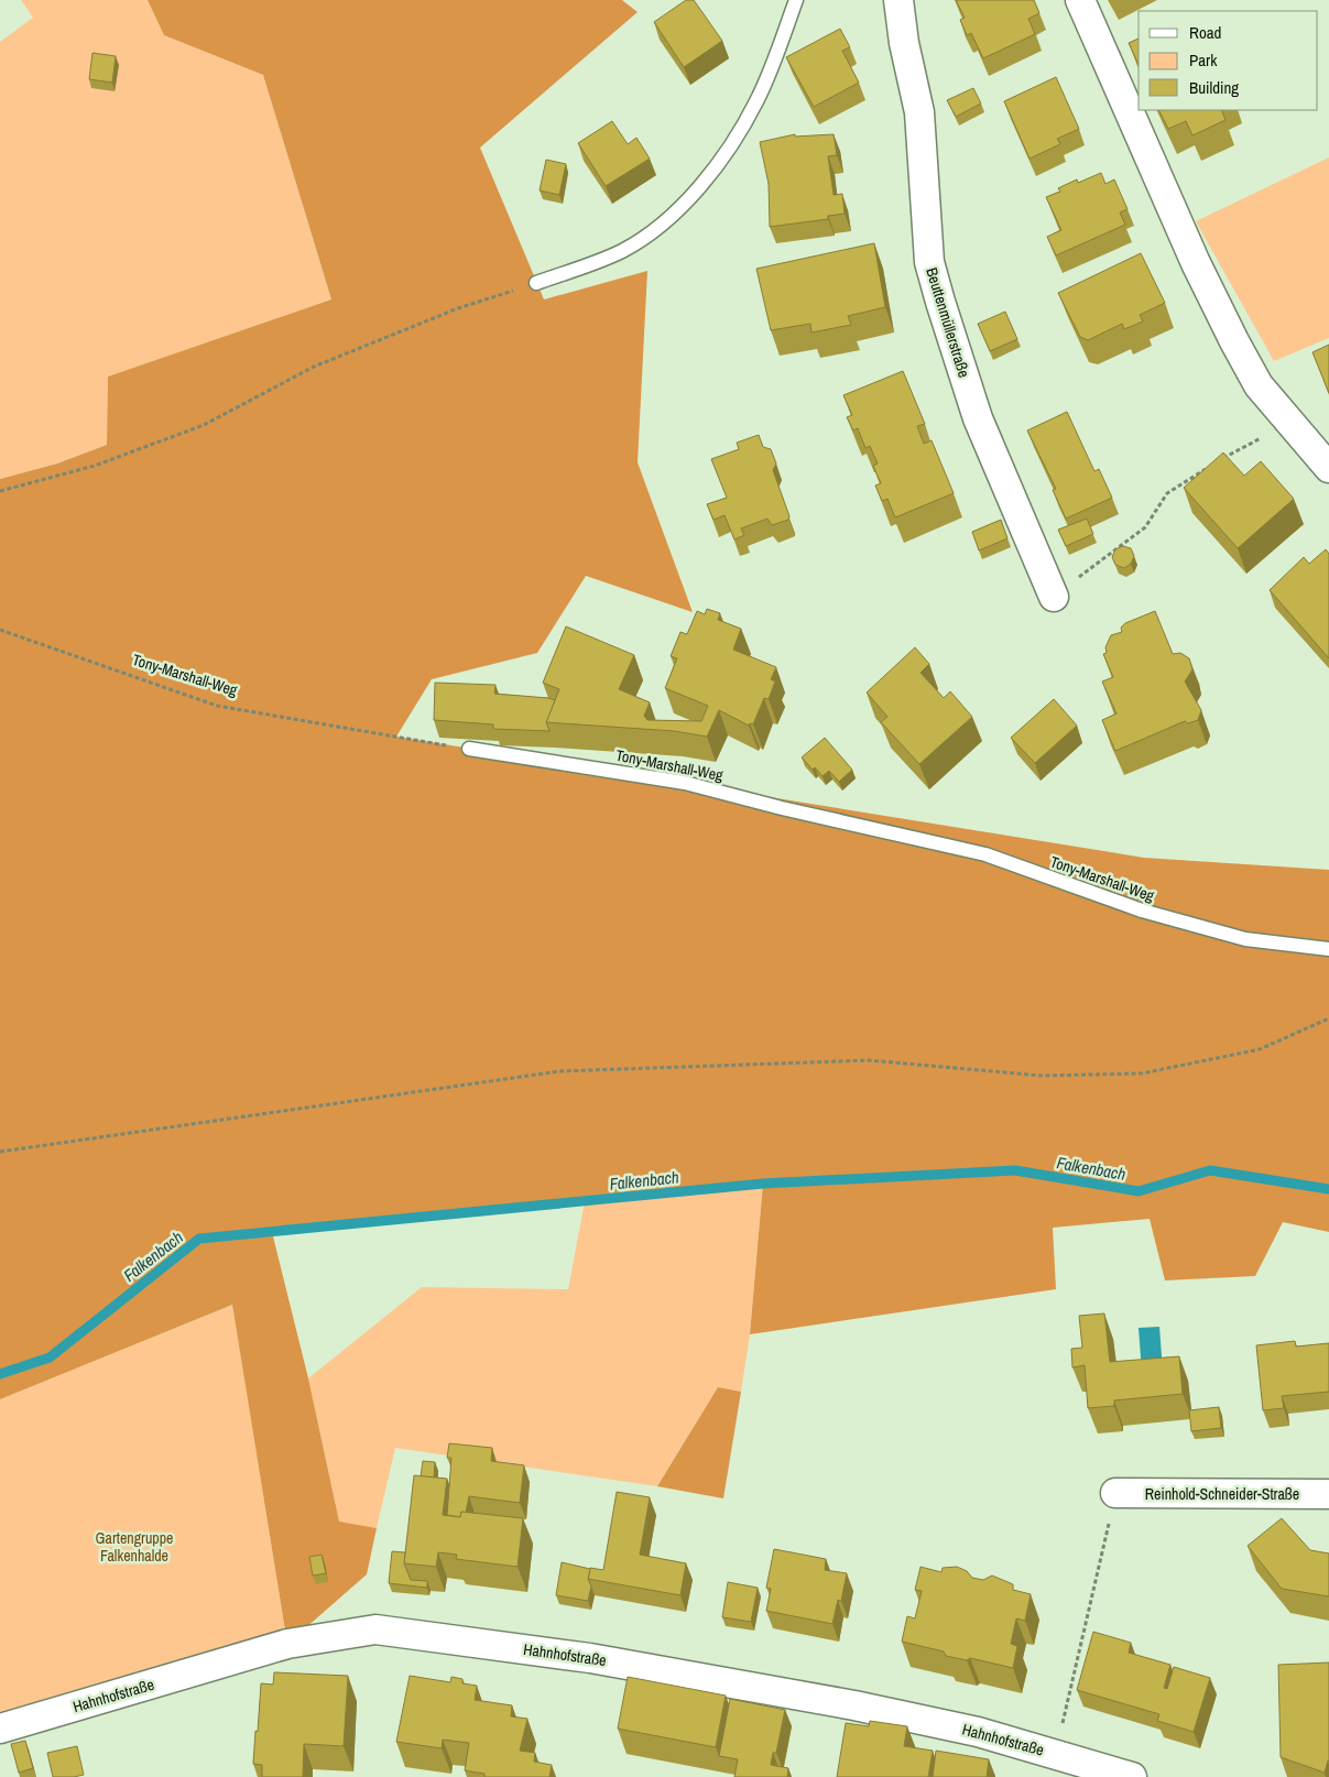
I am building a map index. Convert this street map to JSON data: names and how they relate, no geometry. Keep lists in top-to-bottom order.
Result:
{
  "streets": {
    "street": ["Beuttenmüllerstraße", "Reinhold-Schneider-Straße", "Hahnhofstraße"],
    "lane": ["Tony-Marshall-Weg"]
  },
  "water": ["Falkenbach"],
  "parks": ["Gartengruppe Falkenhalde"],
  "legend": ["Road", "Park", "Building"]
}
